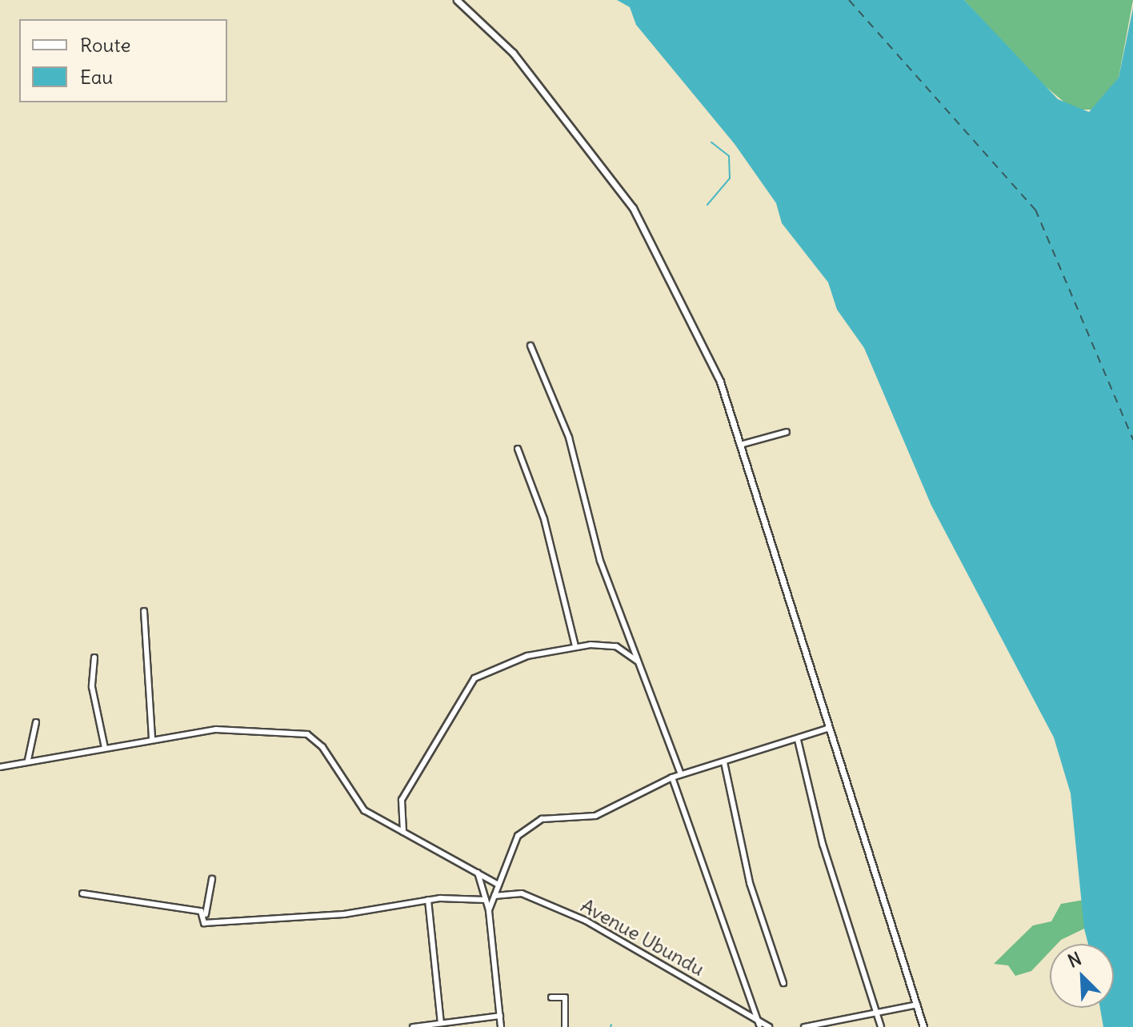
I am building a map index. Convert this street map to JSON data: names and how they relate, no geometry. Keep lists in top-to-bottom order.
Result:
{
  "streets": {
    "street": ["Avenue Ubundu"]
  },
  "legend": ["Route", "Eau"],
  "north": "top left"
}
